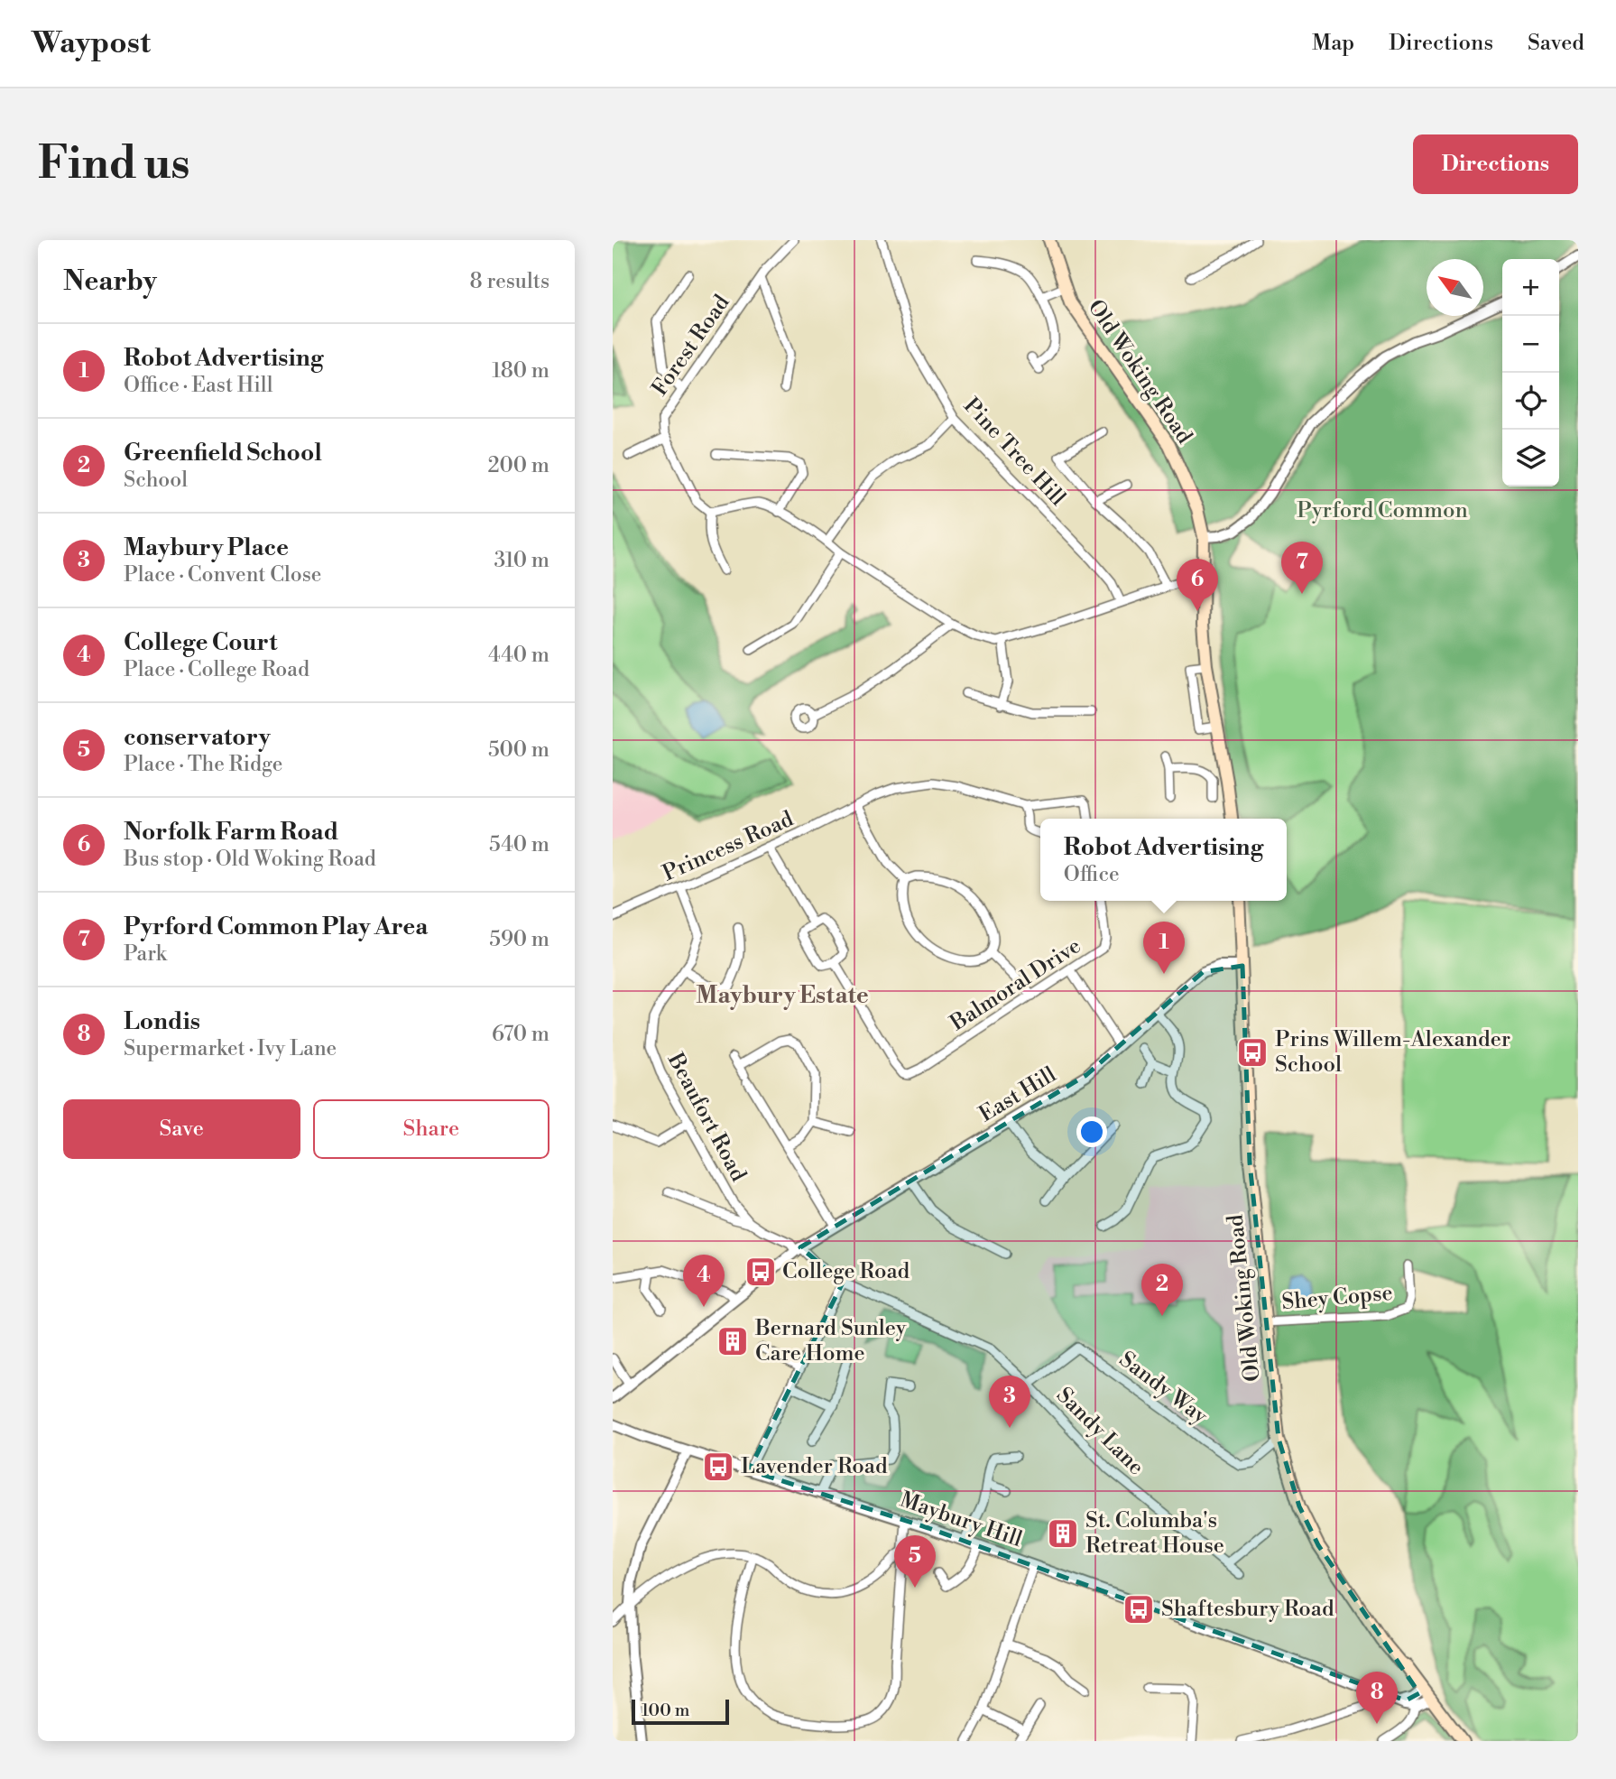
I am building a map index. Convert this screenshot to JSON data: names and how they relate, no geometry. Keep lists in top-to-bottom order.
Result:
{
  "streets": {
    "main road": ["Old Woking Road"],
    "street": [
      "Forest Road",
      "Pine Tree Hill",
      "Princess Road",
      "Balmoral Drive",
      "East Hill",
      "Beaufort Road",
      "Shey Copse",
      "Sandy Way",
      "Sandy Lane",
      "Maybury Hill"
    ]
  },
  "crossings": [
    ["Old Woking Road", "East Hill"],
    ["Old Woking Road", "Shey Copse"],
    ["Old Woking Road", "Sandy Way"],
    ["Princess Road", "Beaufort Road"],
    ["East Hill", "Sandy Lane"],
    ["Beaufort Road", "Sandy Lane"],
    ["Sandy Way", "Sandy Lane"]
  ],
  "districts": ["Maybury Estate"],
  "parks": ["Pyrford Common"],
  "places": {
    "bus stop": [
      "Prins Willem-Alexander School",
      "College Road",
      "Lavender Road",
      "Shaftesbury Road"
    ],
    "building": ["Bernard Sunley Care Home", "St. Columba's Retreat House"]
  },
  "scale_bar": "100 m",
  "north": "top left",
  "page": {
    "header": "Waypost",
    "nav": ["Map", "Directions", "Saved"],
    "buttons": [
      "Directions",
      ["Save", "Share"]
    ],
    "title": "Find us",
    "heading": ["Nearby", "8 results"],
    "map_buttons": ["+", "−"],
    "list": [
      {
        "mark": "1",
        "name": "Robot Advertising",
        "note": "Office · East Hill",
        "value": "180 m"
      },
      {
        "mark": "2",
        "name": "Greenfield School",
        "note": "School",
        "value": "200 m"
      },
      {
        "mark": "3",
        "name": "Maybury Place",
        "note": "Place · Convent Close",
        "value": "310 m"
      },
      {
        "mark": "4",
        "name": "College Court",
        "note": "Place · College Road",
        "value": "440 m"
      },
      {
        "mark": "5",
        "name": "conservatory",
        "note": "Place · The Ridge",
        "value": "500 m"
      },
      {
        "mark": "6",
        "name": "Norfolk Farm Road",
        "note": "Bus stop · Old Woking Road",
        "value": "540 m"
      },
      {
        "mark": "7",
        "name": "Pyrford Common Play Area",
        "note": "Park",
        "value": "590 m"
      },
      {
        "mark": "8",
        "name": "Londis",
        "note": "Supermarket · Ivy Lane",
        "value": "670 m"
      }
    ],
    "pins": [
      "7",
      "6",
      "1",
      "4",
      "2",
      "3",
      "5",
      "8"
    ],
    "popup": ["Robot Advertising", "Office"],
    "scale": "100 m"
  }
}
